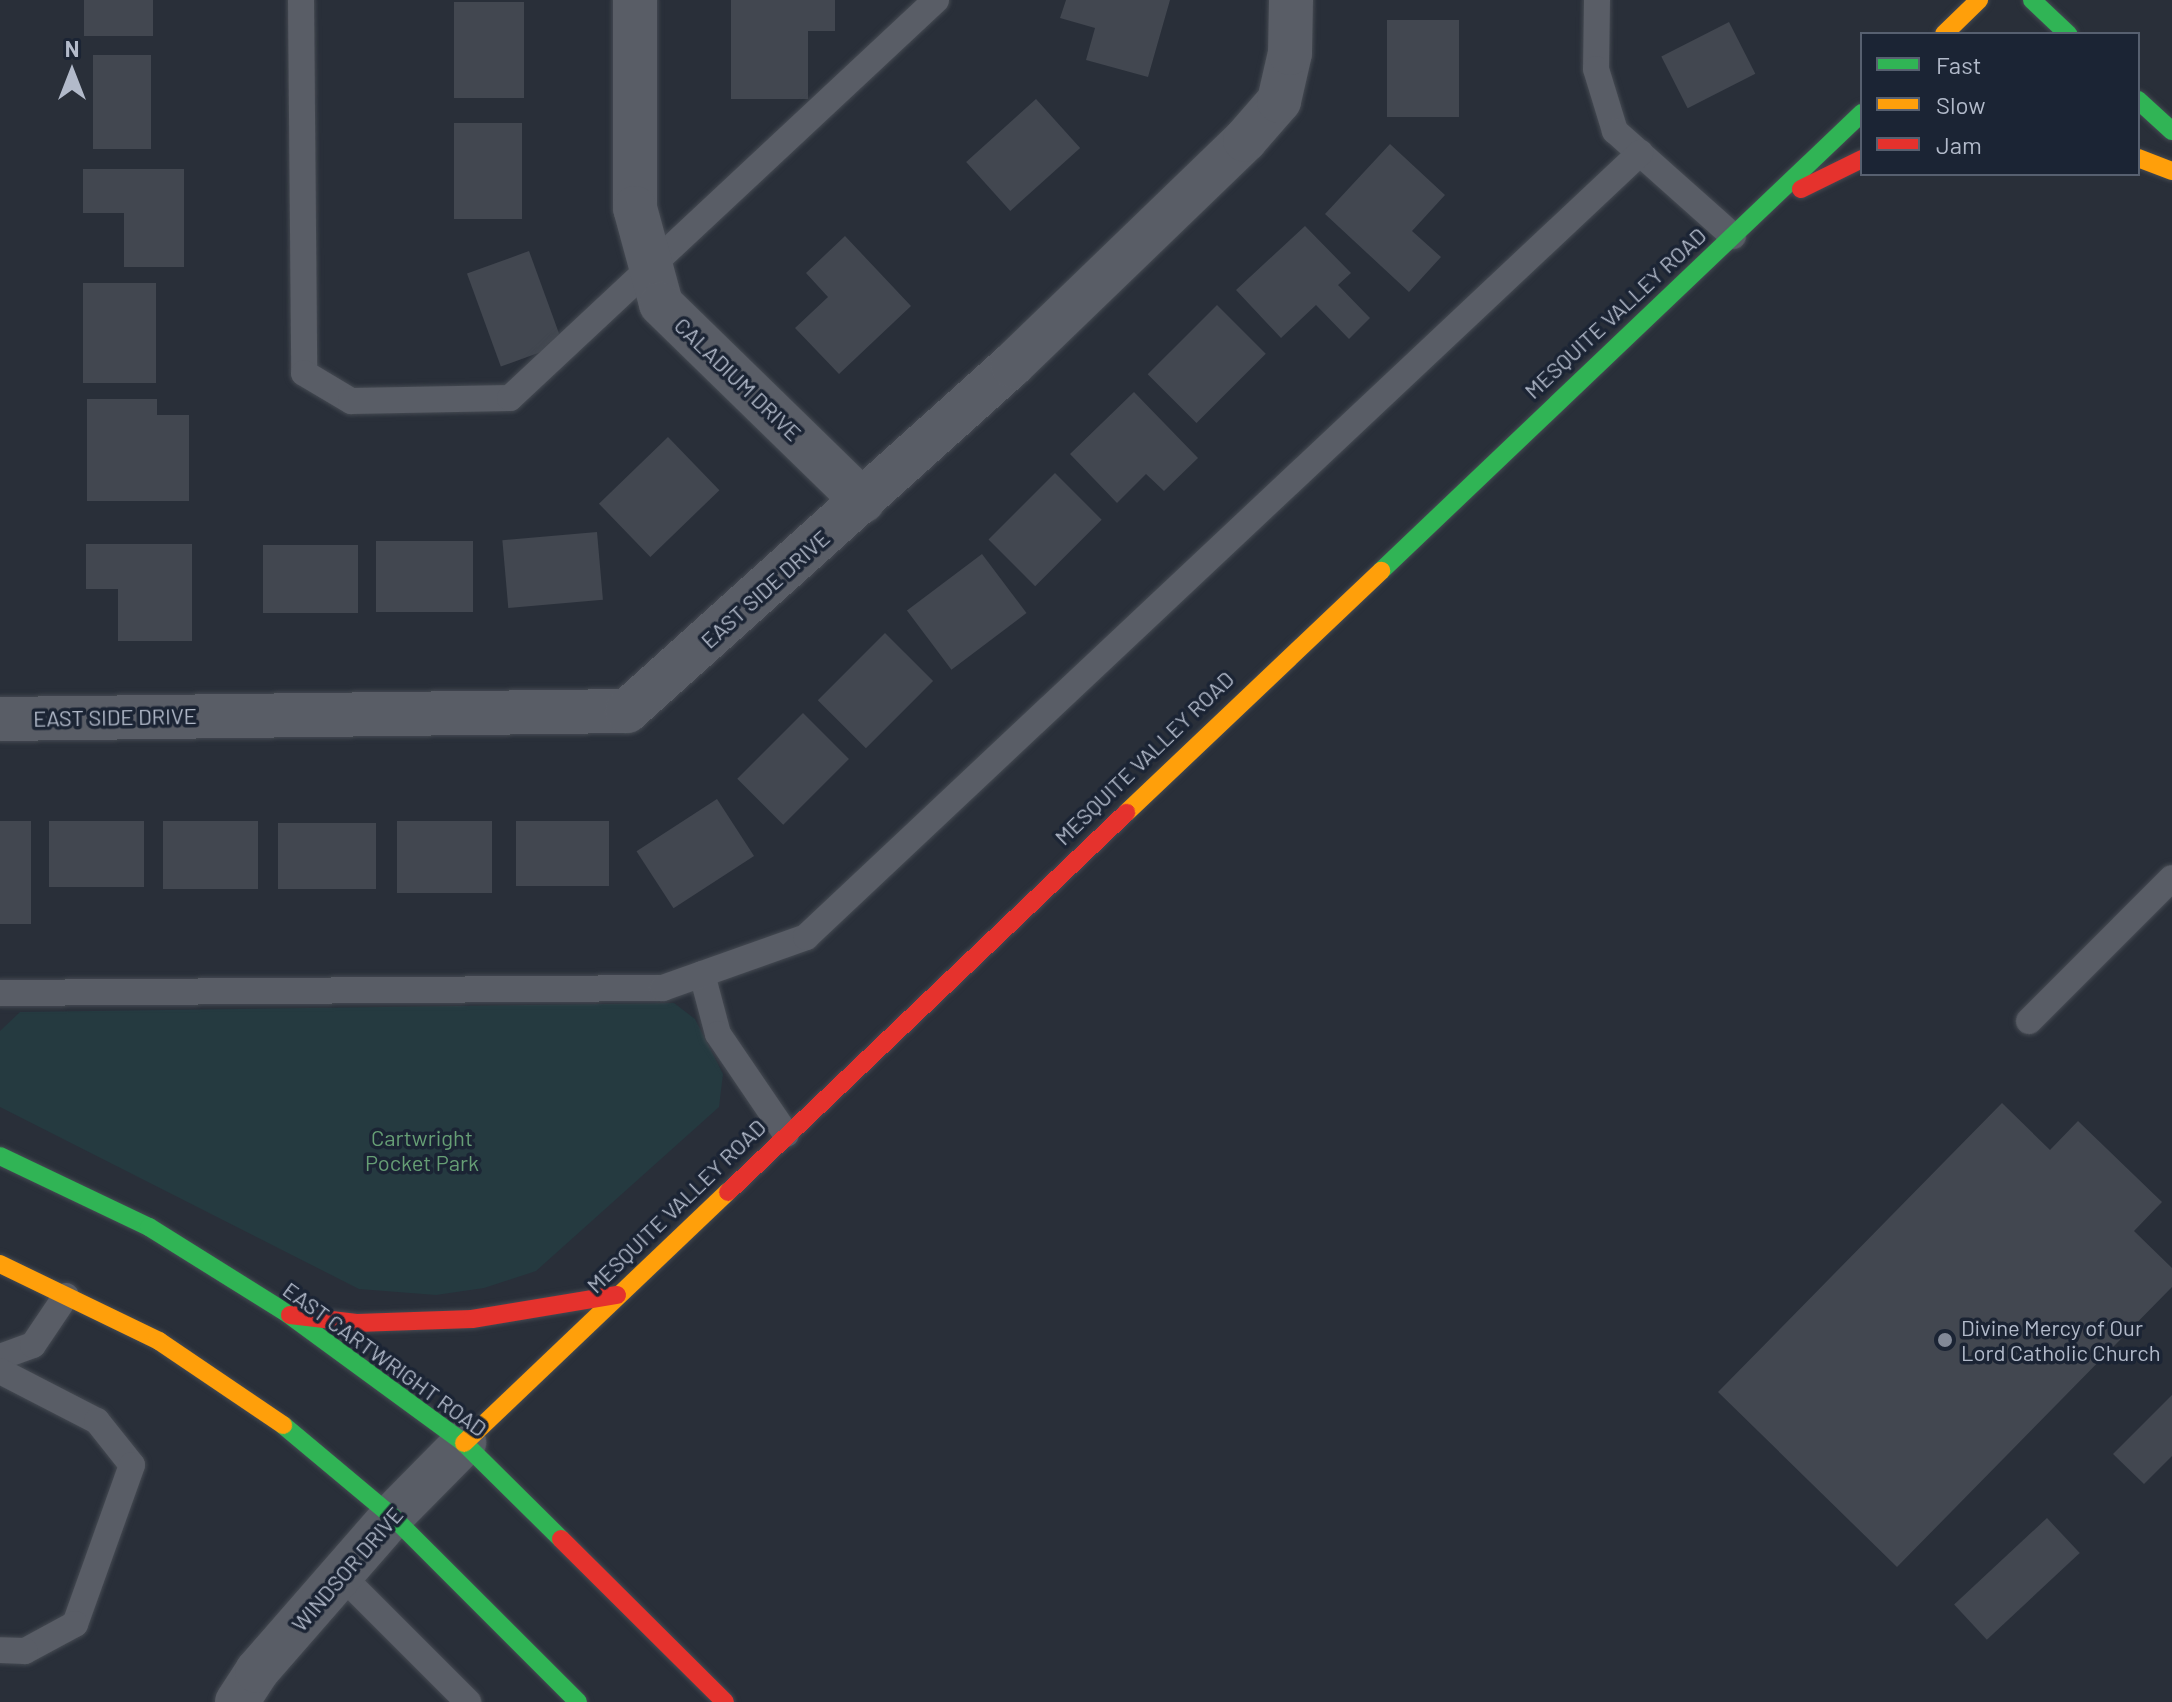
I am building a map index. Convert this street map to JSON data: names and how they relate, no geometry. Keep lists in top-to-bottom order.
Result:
{
  "streets": {
    "street": [
      "MESQUITE VALLEY ROAD",
      "CALADIUM DRIVE",
      "EAST SIDE DRIVE",
      "EAST CARTWRIGHT ROAD",
      "WINDSOR DRIVE"
    ]
  },
  "crossings": [
    ["MESQUITE VALLEY ROAD", "EAST CARTWRIGHT ROAD"],
    ["MESQUITE VALLEY ROAD", "WINDSOR DRIVE"],
    ["CALADIUM DRIVE", "EAST SIDE DRIVE"],
    ["EAST CARTWRIGHT ROAD", "WINDSOR DRIVE"]
  ],
  "parks": ["Cartwright Pocket Park"],
  "places": ["Divine Mercy of Our Lord Catholic Church"],
  "legend": ["Fast", "Slow", "Jam"],
  "north": "top"
}
